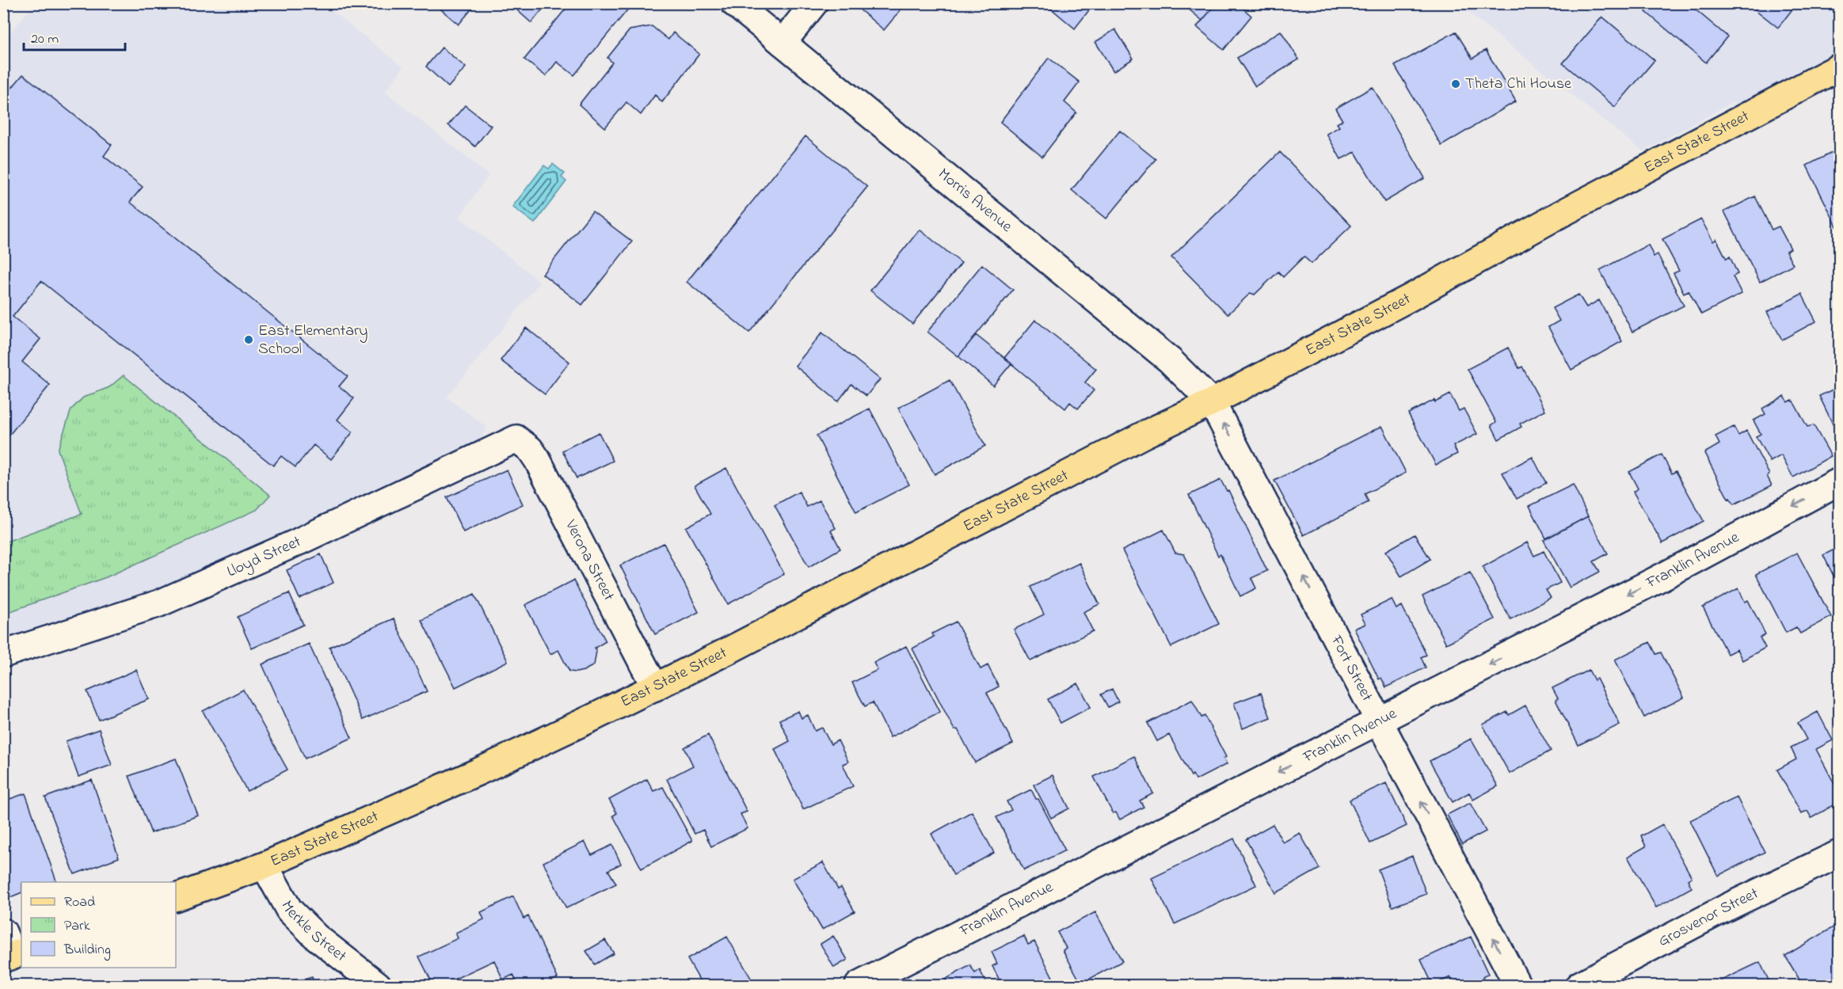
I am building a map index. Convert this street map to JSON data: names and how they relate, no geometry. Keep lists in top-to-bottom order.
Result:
{
  "streets": {
    "main road": ["East State Street"],
    "street": [
      "Morris Avenue",
      "Lloyd Street",
      "Franklin Avenue",
      "Verona Street",
      "Fort Street",
      "Grosvenor Street",
      "Merkle Street"
    ]
  },
  "crossings": [
    ["East State Street", "Morris Avenue"],
    ["East State Street", "Verona Street"],
    ["East State Street", "Fort Street"],
    ["East State Street", "Merkle Street"],
    ["Morris Avenue", "Fort Street"],
    ["Lloyd Street", "Verona Street"],
    ["Franklin Avenue", "Fort Street"]
  ],
  "one_way": ["Franklin Avenue", "Fort Street"],
  "places": ["Theta Chi House", "East Elementary School"],
  "legend": ["Road", "Park", "Building"],
  "scale_bar": "20 m"
}
